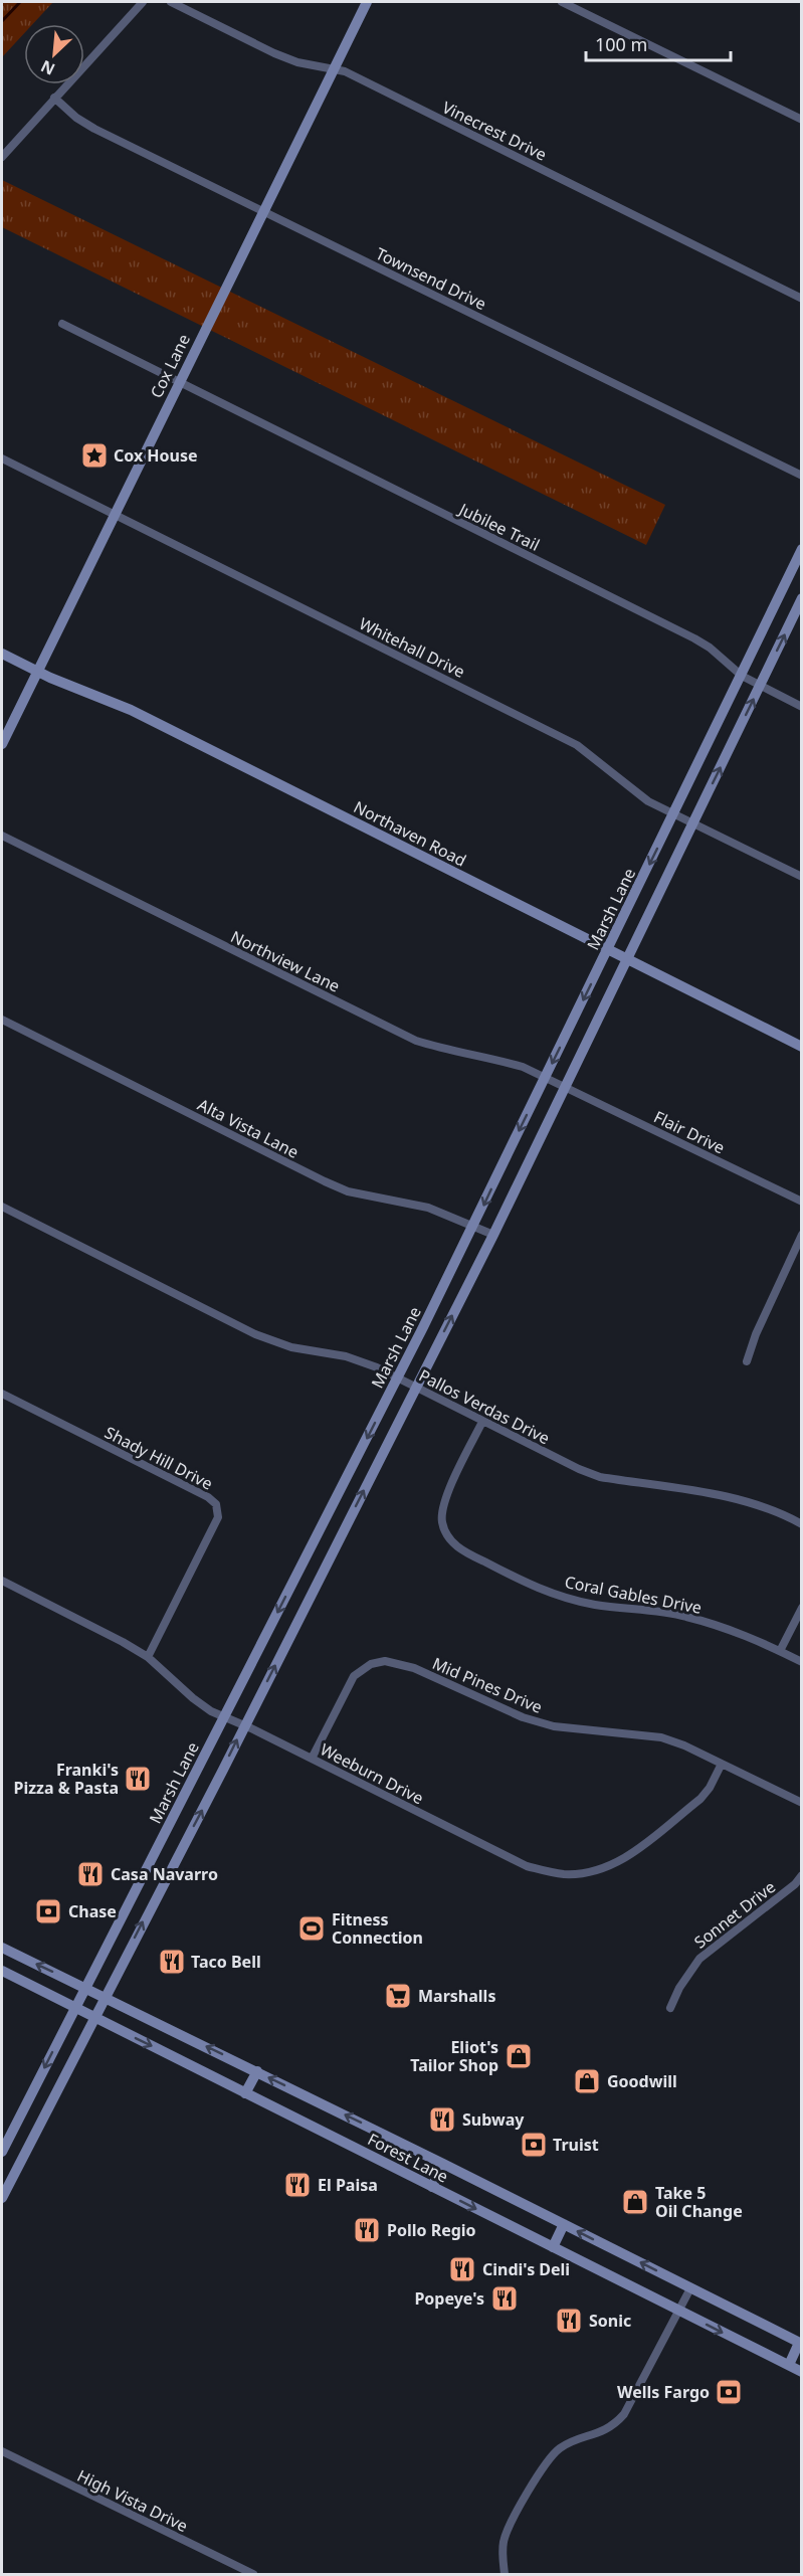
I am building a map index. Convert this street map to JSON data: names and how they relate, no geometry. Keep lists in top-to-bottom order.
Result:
{
  "streets": {
    "main road": [
      "Cox Lane",
      "Northaven Road",
      "Marsh Lane",
      "Forest Lane"
    ],
    "street": [
      "Vinecrest Drive",
      "Townsend Drive",
      "Jubilee Trail",
      "Whitehall Drive",
      "Northview Lane",
      "Alta Vista Lane",
      "Flair Drive",
      "Pallos Verdas Drive",
      "Shady Hill Drive",
      "Coral Gables Drive",
      "Mid Pines Drive",
      "Weeburn Drive",
      "Sonnet Drive",
      "High Vista Drive"
    ]
  },
  "crossings": [
    ["Vinecrest Drive", "Cox Lane"],
    ["Townsend Drive", "Cox Lane"],
    ["Cox Lane", "Jubilee Trail"],
    ["Cox Lane", "Whitehall Drive"],
    ["Cox Lane", "Northaven Road"],
    ["Jubilee Trail", "Marsh Lane"],
    ["Whitehall Drive", "Marsh Lane"],
    ["Northaven Road", "Marsh Lane"],
    ["Marsh Lane", "Northview Lane"],
    ["Marsh Lane", "Alta Vista Lane"],
    ["Marsh Lane", "Pallos Verdas Drive"],
    ["Marsh Lane", "Weeburn Drive"],
    ["Marsh Lane", "Forest Lane"],
    ["Northview Lane", "Flair Drive"],
    ["Pallos Verdas Drive", "Coral Gables Drive"],
    ["Shady Hill Drive", "Weeburn Drive"],
    ["Mid Pines Drive", "Weeburn Drive"]
  ],
  "places": {
    "place": ["Cox House"],
    "restaurant": [
      "Franki's Pizza & Pasta",
      "Casa Navarro",
      "Taco Bell",
      "Subway",
      "El Paisa",
      "Pollo Regio",
      "Cindi's Deli",
      "Popeye's",
      "Sonic"
    ],
    "bank": ["Chase", "Truist", "Wells Fargo"],
    "sports": ["Fitness Connection"],
    "supermarket": ["Marshalls"],
    "shop": ["Eliot's Tailor Shop", "Goodwill", "Take 5 Oil Change"]
  },
  "scale_bar": "100 m",
  "north": "bottom left"
}
